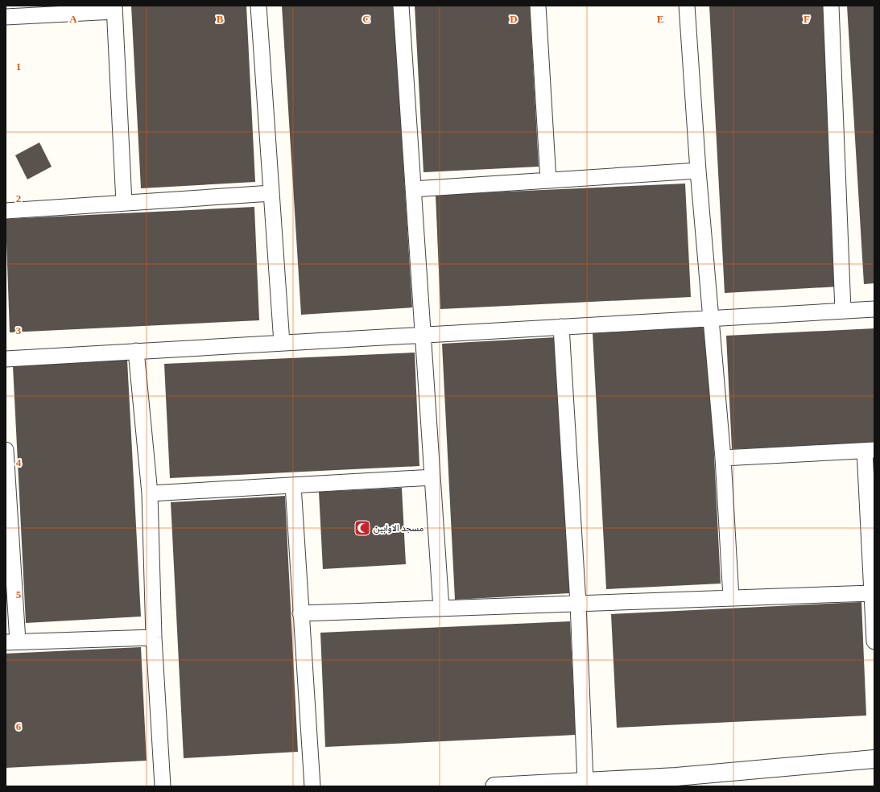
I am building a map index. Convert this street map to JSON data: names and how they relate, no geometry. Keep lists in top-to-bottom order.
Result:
{
  "places": {
    "mosque": ["مسجد الاوابين"]
  },
  "grid": {
    "columns": [
      "A",
      "B",
      "C",
      "D",
      "E",
      "F"
    ],
    "rows": [
      "1",
      "2",
      "3",
      "4",
      "5",
      "6"
    ]
  }
}
